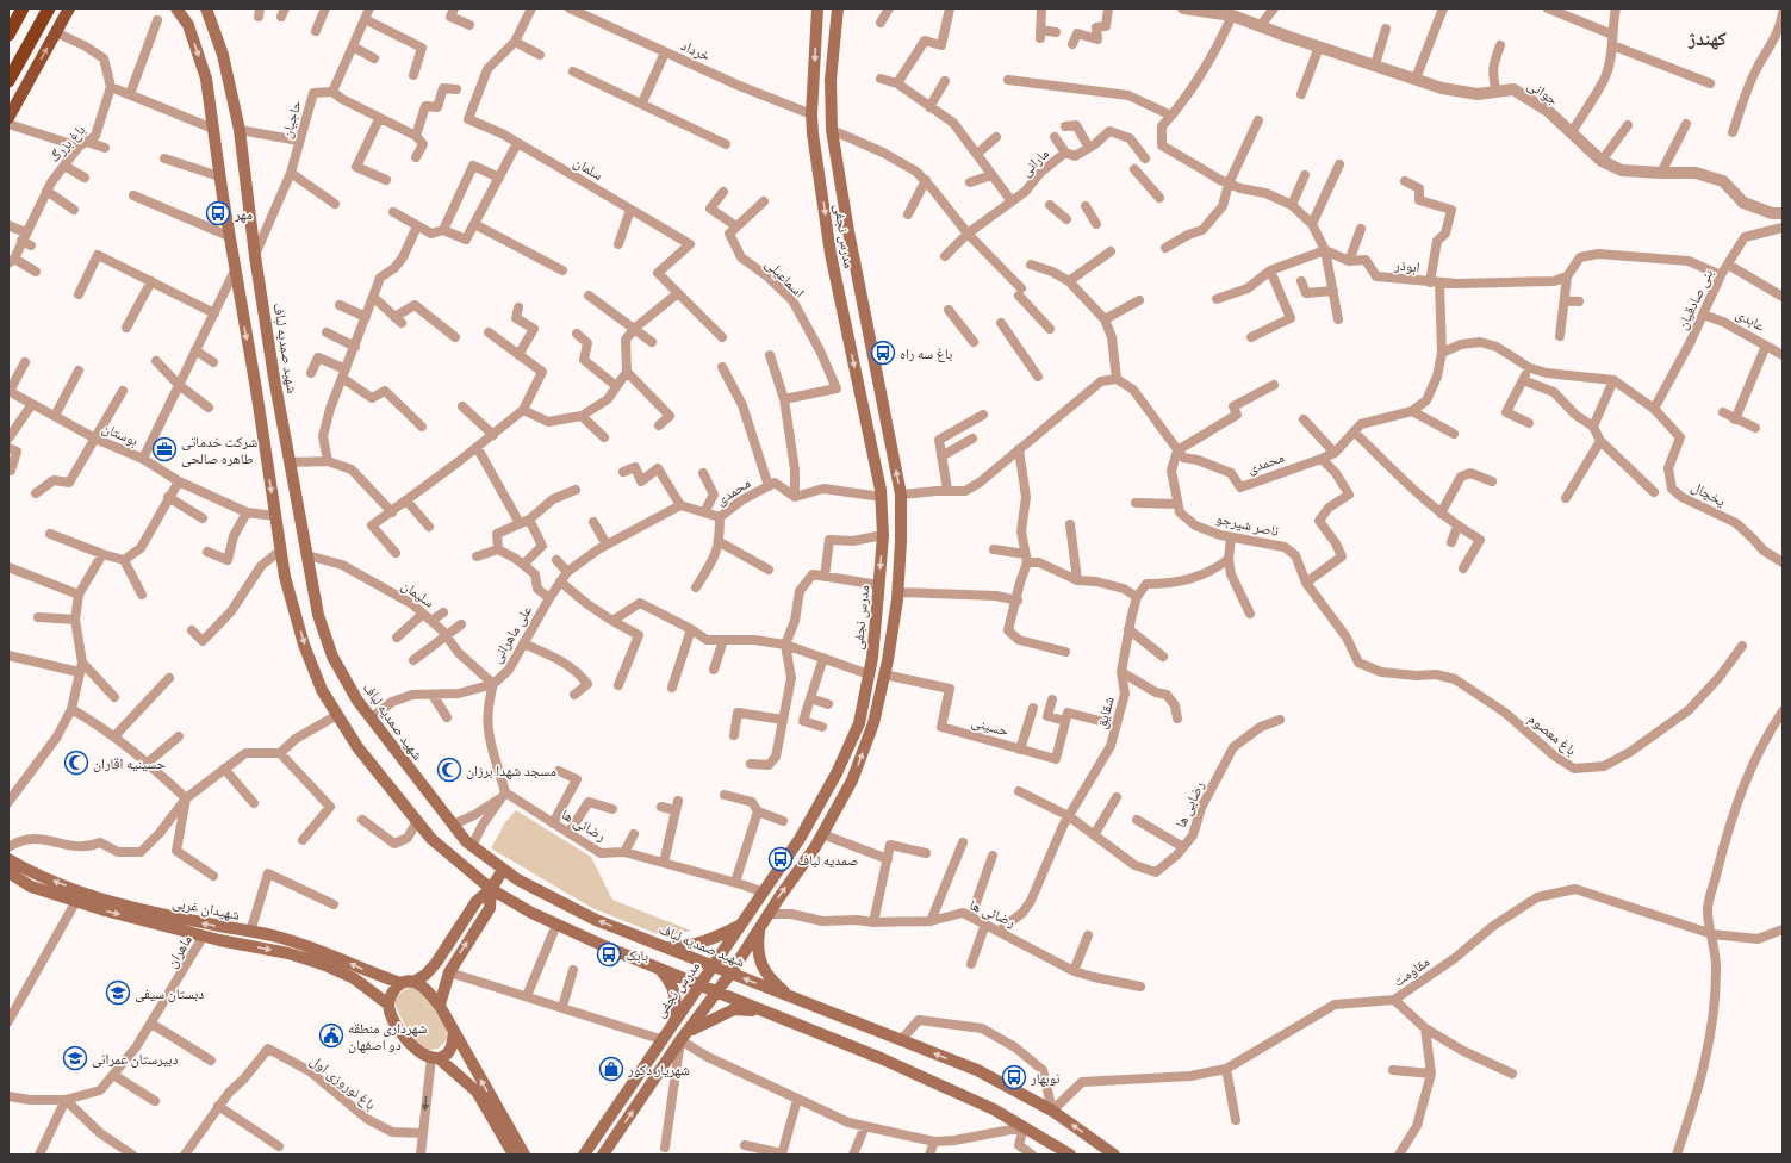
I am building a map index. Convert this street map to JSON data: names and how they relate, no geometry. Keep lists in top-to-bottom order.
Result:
{
  "streets": {
    "main road": ["مدرس نجفی", "شهید صمدیه لباف", "شهیدان غربی"],
    "street": [
      "خرداد",
      "جوانی",
      "حاجیان",
      "باغ بزرگ",
      "مارانی",
      "سلمان",
      "ابوذر",
      "اسماعیلی",
      "بنی صادقیان",
      "عابدی",
      "بوستان",
      "محمدی",
      "یخچال",
      "ناصر شیرجو",
      "سلیمان",
      "علی ماهرانی",
      "شقایق",
      "حسینی",
      "باغ معصوم",
      "رضایی ها",
      "رضائی ها",
      "ماهران",
      "مقاومت",
      "باغ نوروزی اول"
    ]
  },
  "crossings": [
    ["خرداد", "مدرس نجفی"],
    ["حاجیان", "شهید صمدیه لباف"],
    ["مدرس نجفی", "شهید صمدیه لباف"],
    ["مدرس نجفی", "حسینی"],
    ["مدرس نجفی", "رضائی ها"],
    ["ابوذر", "محمدی"],
    ["بنی صادقیان", "عابدی"],
    ["بنی صادقیان", "یخچال"],
    ["شهید صمدیه لباف", "سلیمان"],
    ["شهید صمدیه لباف", "علی ماهرانی"],
    ["شهید صمدیه لباف", "مقاومت"],
    ["محمدی", "ناصر شیرجو"],
    ["ناصر شیرجو", "باغ معصوم"],
    ["سلیمان", "علی ماهرانی"],
    ["شقایق", "رضایی ها"],
    ["شقایق", "رضائی ها"],
    ["شهیدان غربی", "ماهران"]
  ],
  "districts": ["کهندژ"],
  "places": {
    "bus stop": [
      "مهر",
      "باغ سه راه",
      "صمدیه لباف",
      "بابک",
      "نوبهار"
    ],
    "office": ["شرکت خدماتی طاهره صالحی"],
    "mosque": ["حسینیه اقاران", "مسجد شهدا برزان"],
    "school or university": ["دبستان سیفی", "دبیرستان عمرانی"],
    "public building": ["شهرداری منطقه دو اصفهان"],
    "shop": ["شهریار دکور"]
  }
}
